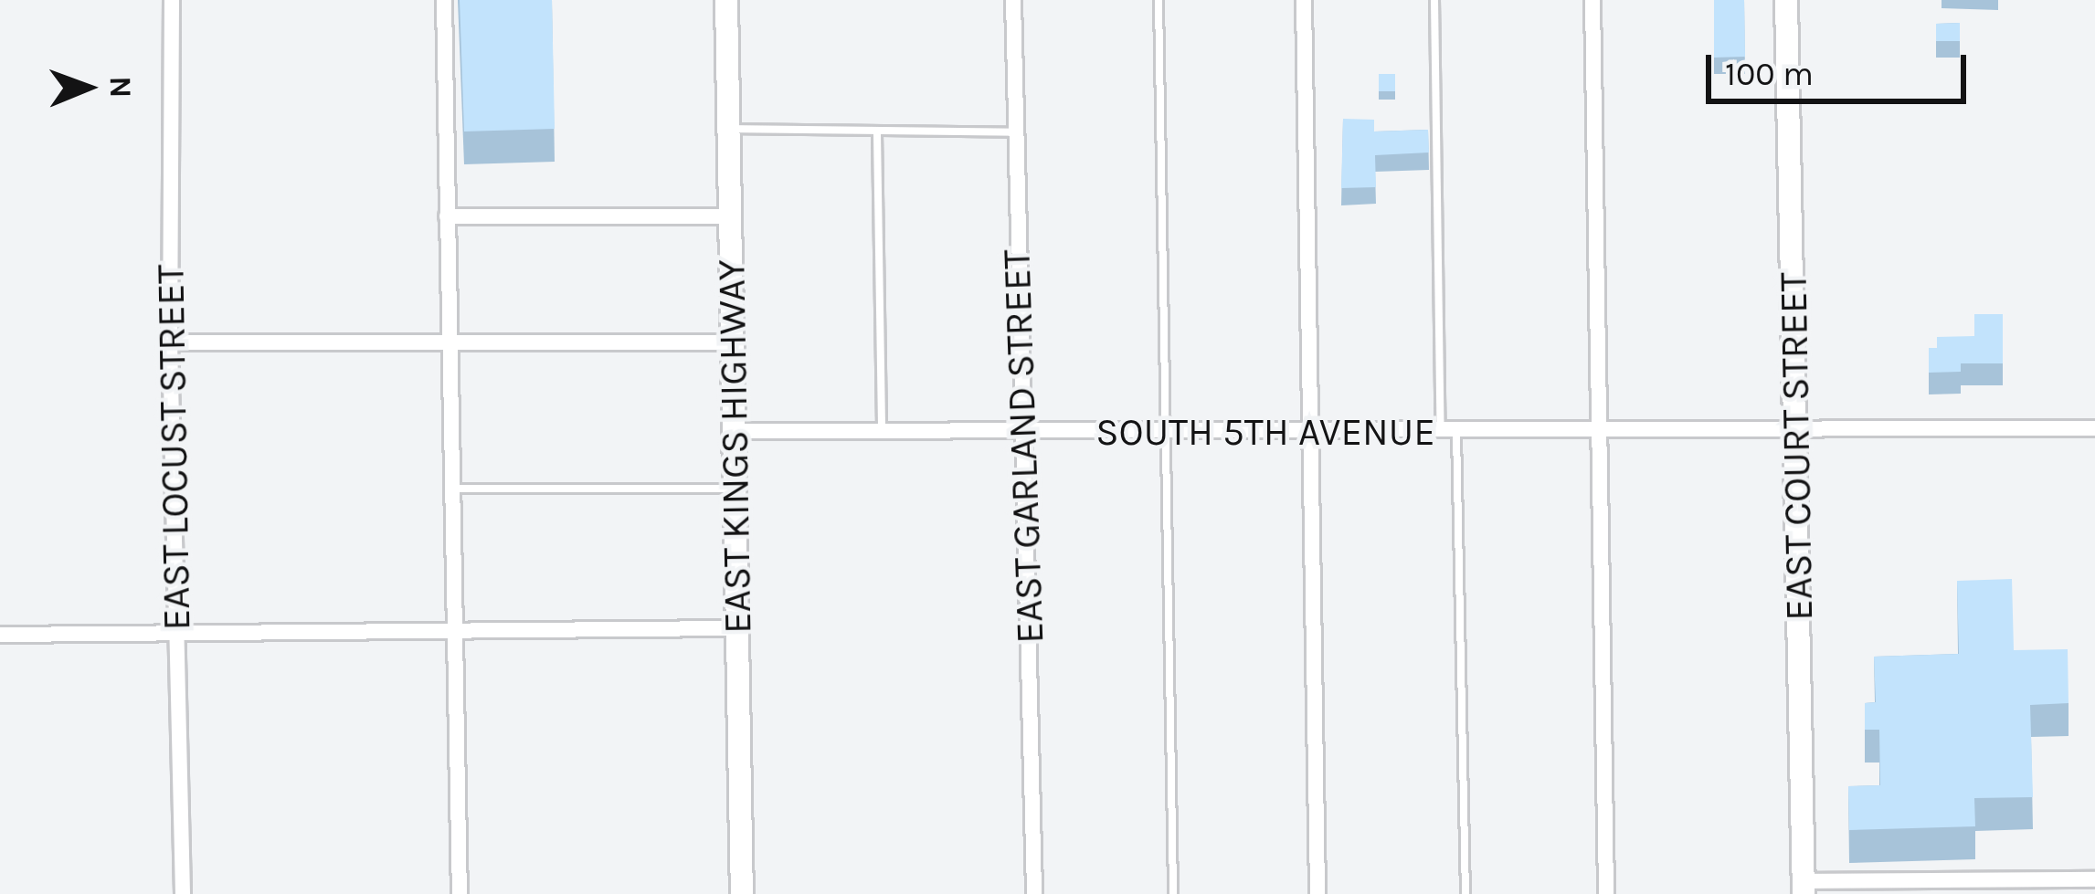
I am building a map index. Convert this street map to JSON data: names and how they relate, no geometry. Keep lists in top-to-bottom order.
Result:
{
  "streets": {
    "main road": ["EAST KINGS HIGHWAY", "EAST COURT STREET"],
    "street": ["SOUTH 5TH AVENUE", "EAST GARLAND STREET", "EAST LOCUST STREET"]
  },
  "crossings": [
    ["SOUTH 5TH AVENUE", "EAST KINGS HIGHWAY"],
    ["SOUTH 5TH AVENUE", "EAST GARLAND STREET"],
    ["SOUTH 5TH AVENUE", "EAST COURT STREET"]
  ],
  "scale_bar": "100 m",
  "north": "right"
}
